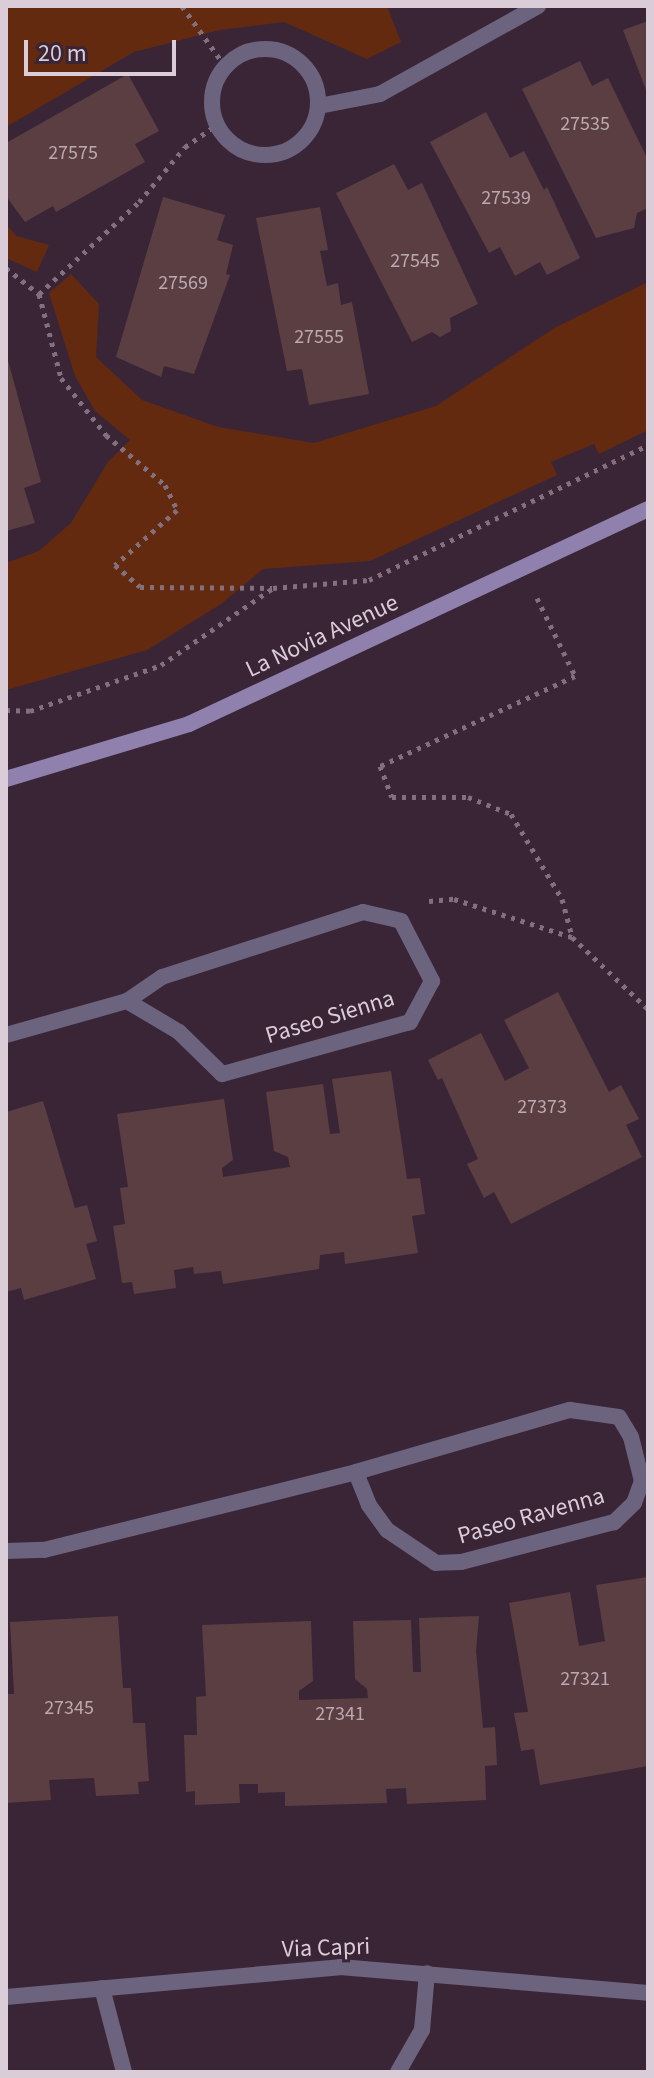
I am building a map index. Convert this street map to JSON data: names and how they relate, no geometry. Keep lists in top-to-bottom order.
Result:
{
  "streets": {
    "main road": ["La Novia Avenue"],
    "street": ["Paseo Sienna", "Paseo Ravenna", "Via Capri"]
  },
  "house_numbers": [
    "27535",
    "27575",
    "27539",
    "27545",
    "27569",
    "27555",
    "27373",
    "27321",
    "27345",
    "27341"
  ],
  "scale_bar": "20 m"
}
